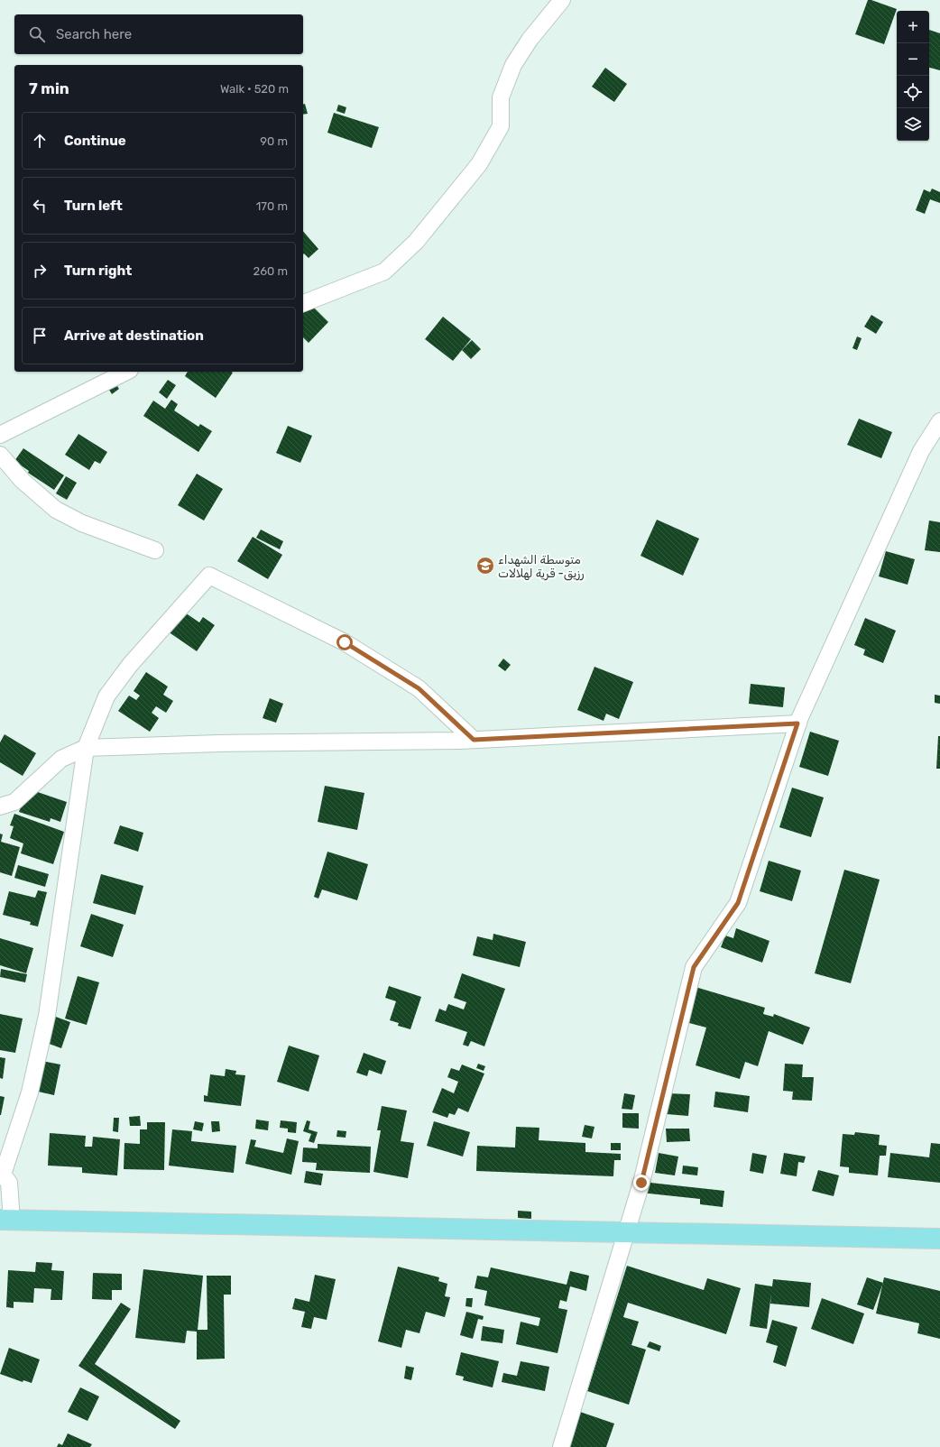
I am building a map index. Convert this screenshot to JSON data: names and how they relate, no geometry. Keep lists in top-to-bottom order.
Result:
{
  "places": {
    "school or university": ["متوسطة الشهداء رزيق- قرية لهلالات"]
  },
  "page": {
    "map_buttons": ["+", "−"],
    "search": "Search here",
    "heading": ["7 min", "Walk · 520 m"],
    "list": [
      ["Continue", "90 m"],
      ["Turn left", "170 m"],
      ["Turn right", "260 m"],
      "Arrive at destination"
    ]
  }
}
